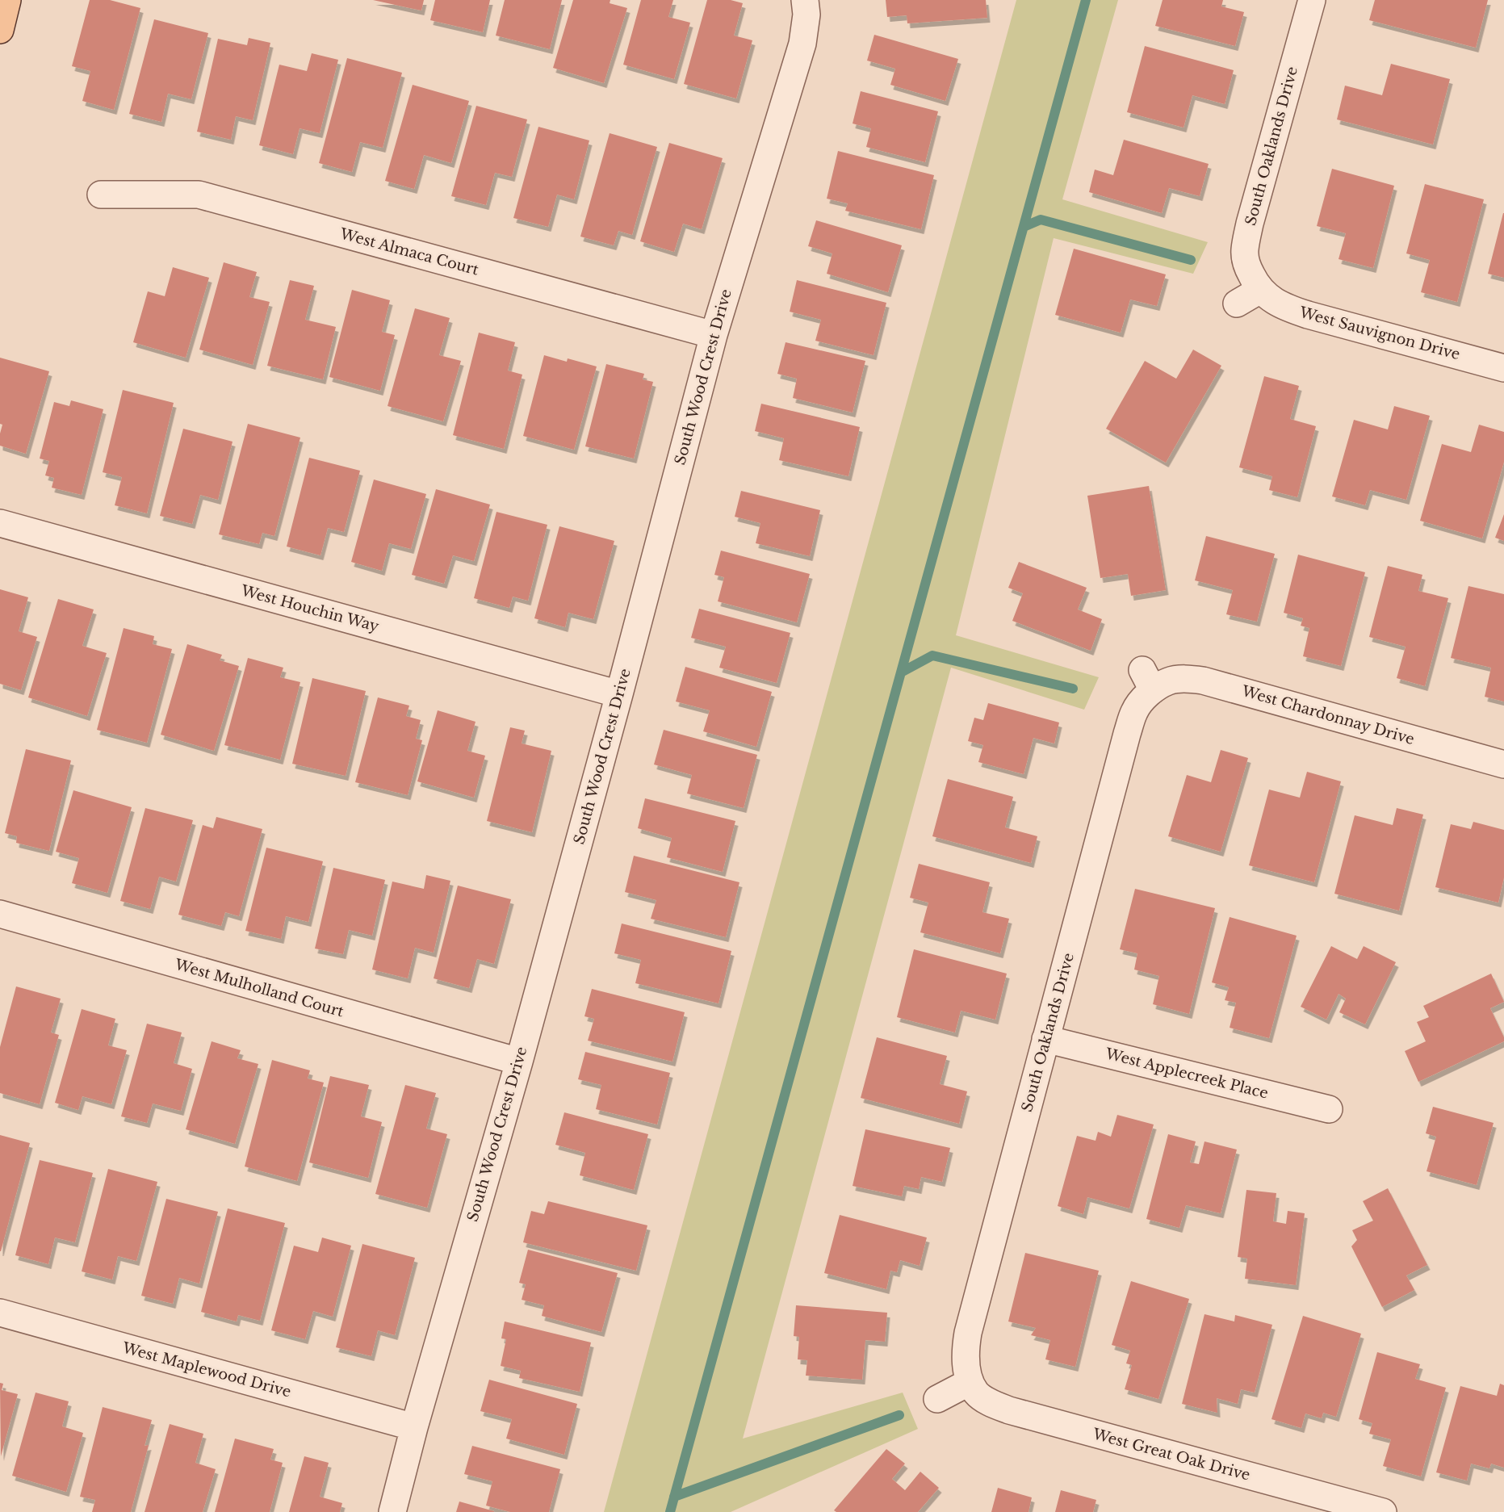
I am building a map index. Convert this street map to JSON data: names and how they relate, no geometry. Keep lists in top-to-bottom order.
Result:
{
  "streets": {
    "street": [
      "South Oaklands Drive",
      "West Almaca Court",
      "West Sauvignon Drive",
      "South Wood Crest Drive",
      "West Houchin Way",
      "West Chardonnay Drive",
      "West Mulholland Court",
      "West Applecreek Place",
      "West Maplewood Drive",
      "West Great Oak Drive"
    ]
  },
  "crossings": [
    ["South Oaklands Drive", "West Sauvignon Drive"],
    ["South Oaklands Drive", "West Chardonnay Drive"],
    ["South Oaklands Drive", "West Applecreek Place"],
    ["South Oaklands Drive", "West Great Oak Drive"],
    ["West Almaca Court", "South Wood Crest Drive"],
    ["South Wood Crest Drive", "West Houchin Way"],
    ["South Wood Crest Drive", "West Mulholland Court"],
    ["South Wood Crest Drive", "West Maplewood Drive"]
  ]
}
